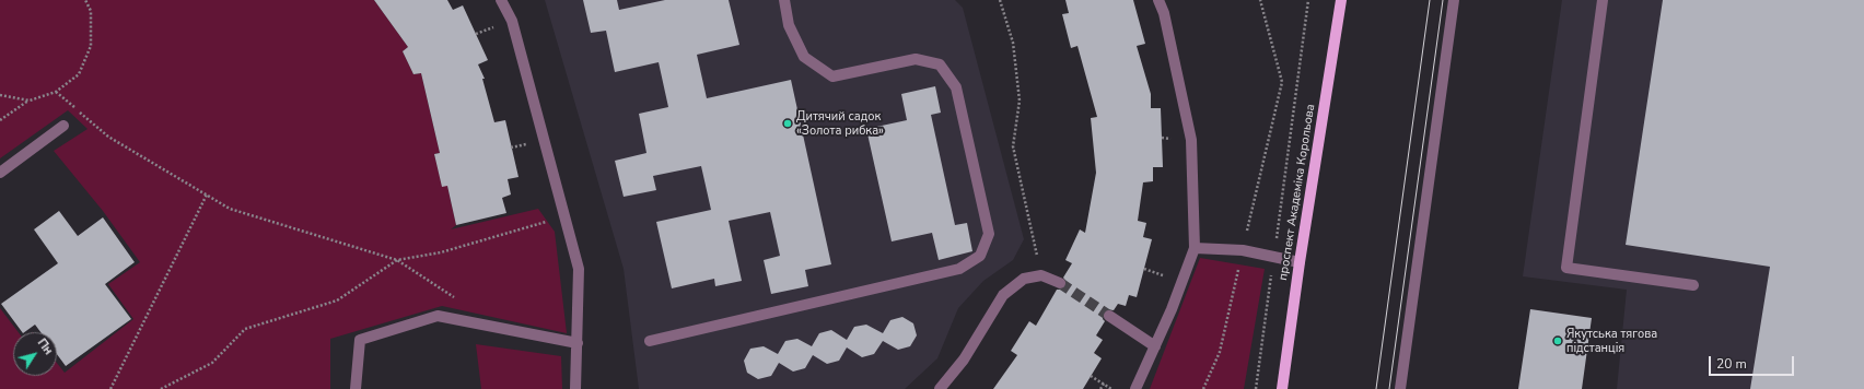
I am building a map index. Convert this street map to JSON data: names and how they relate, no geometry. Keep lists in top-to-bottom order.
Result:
{
  "streets": {
    "main road": ["проспект Академіка Корольова"]
  },
  "places": ["Дитячий садок «Золота рибка»", "Якутська тягова підстанція"],
  "scale_bar": "20 m",
  "north": "top right"
}
